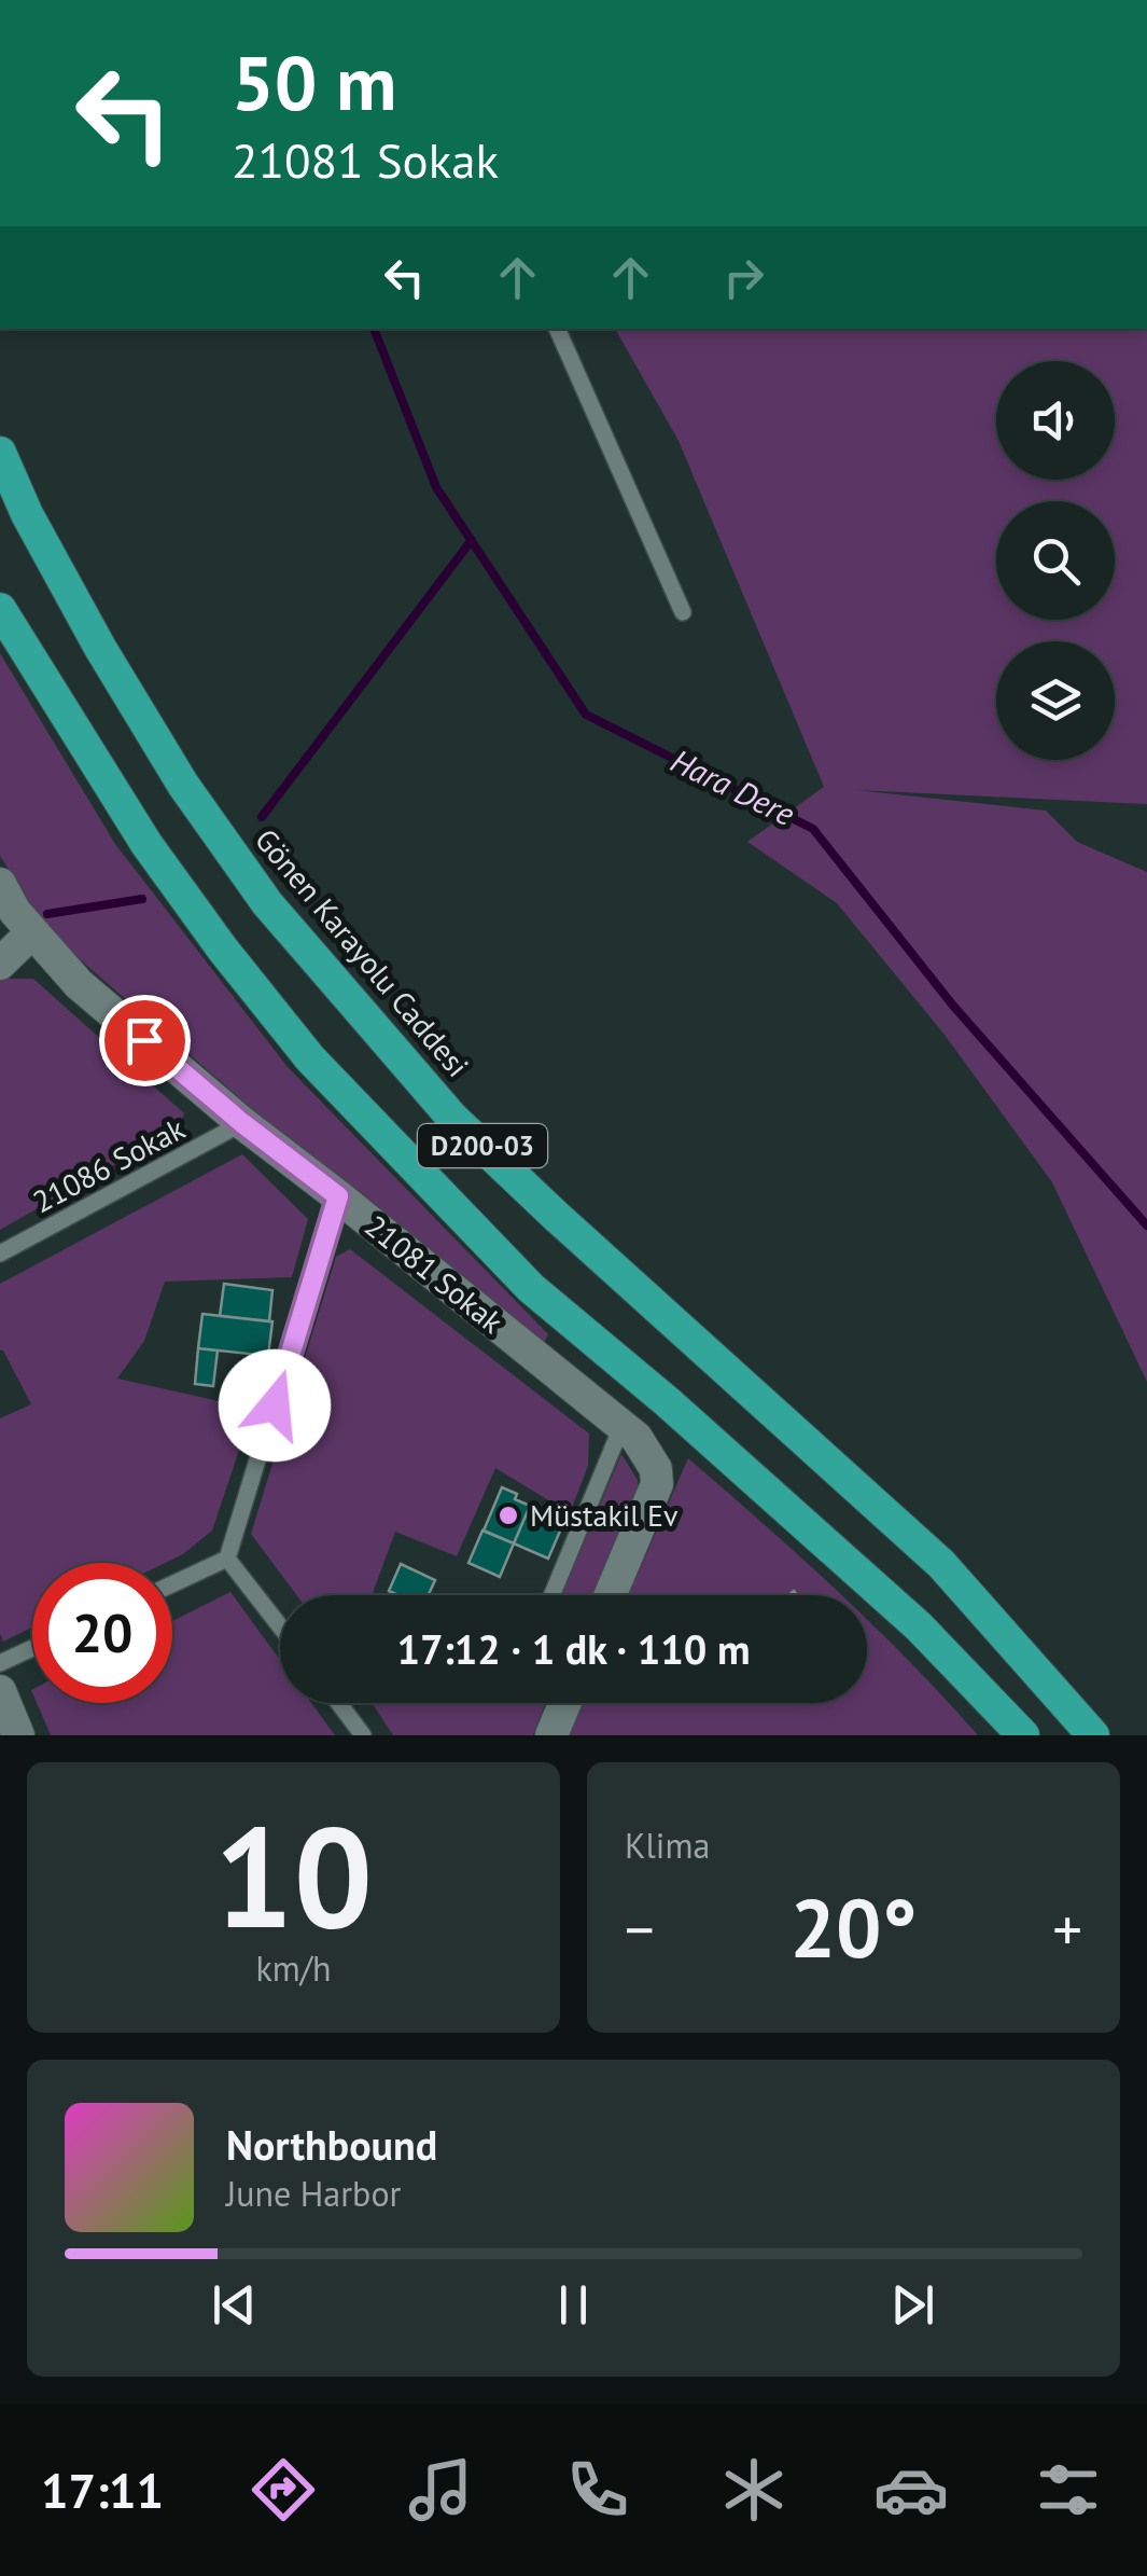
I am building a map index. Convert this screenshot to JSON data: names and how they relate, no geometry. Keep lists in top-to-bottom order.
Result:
{
  "streets": {
    "highway": ["Gönen Karayolu Caddesi", "D200-03"],
    "street": ["21081 Sokak"],
    "lane": ["21086 Sokak"]
  },
  "crossings": [
    ["21086 Sokak", "21081 Sokak"]
  ],
  "water": ["Hara Dere"],
  "places": ["Müstakil Ev"],
  "page": {
    "turn": ["50 m", "21081 Sokak"],
    "limit": "20",
    "trip": "17:12 · 1 dk · 110 m",
    "tile": [
      ["10", "km/h"],
      "Klima"
    ],
    "heat": ["−", "20°", "+"],
    "song": ["Northbound", "June Harbor"],
    "tabs": "17:11"
  }
}
